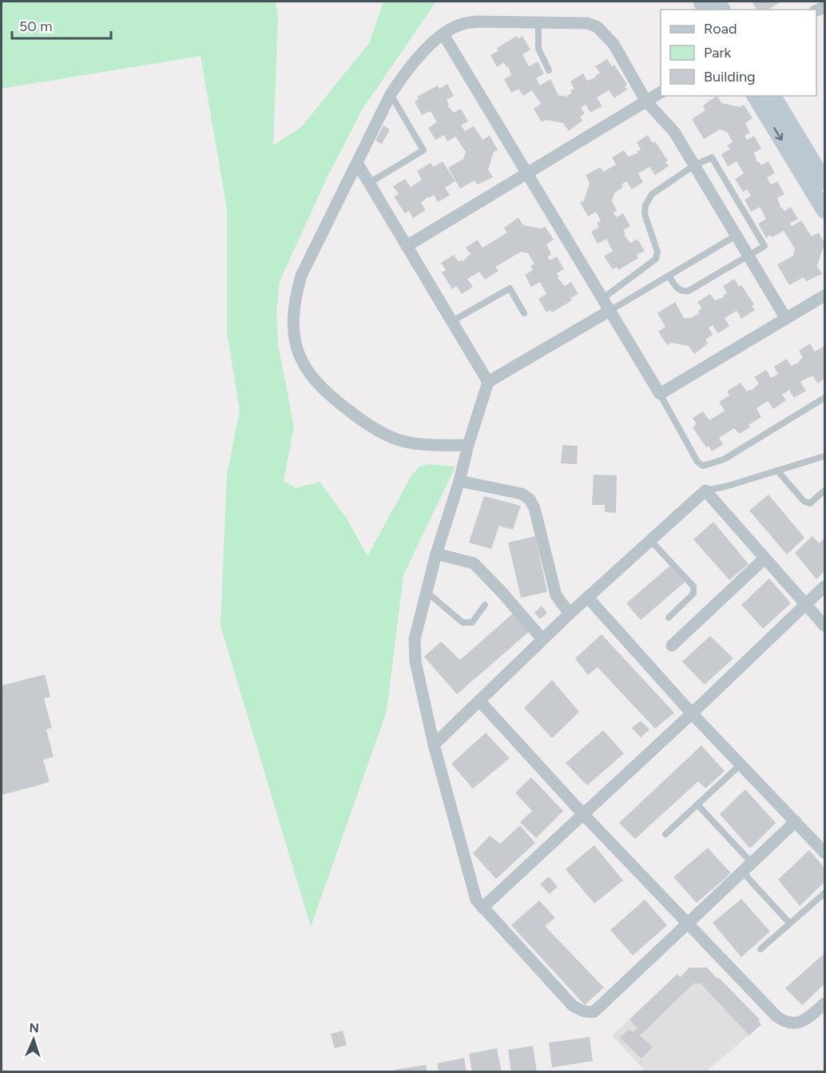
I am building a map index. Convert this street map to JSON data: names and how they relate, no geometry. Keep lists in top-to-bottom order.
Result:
{
  "legend": ["Road", "Park", "Building"],
  "scale_bar": "50 m",
  "north": "top"
}
